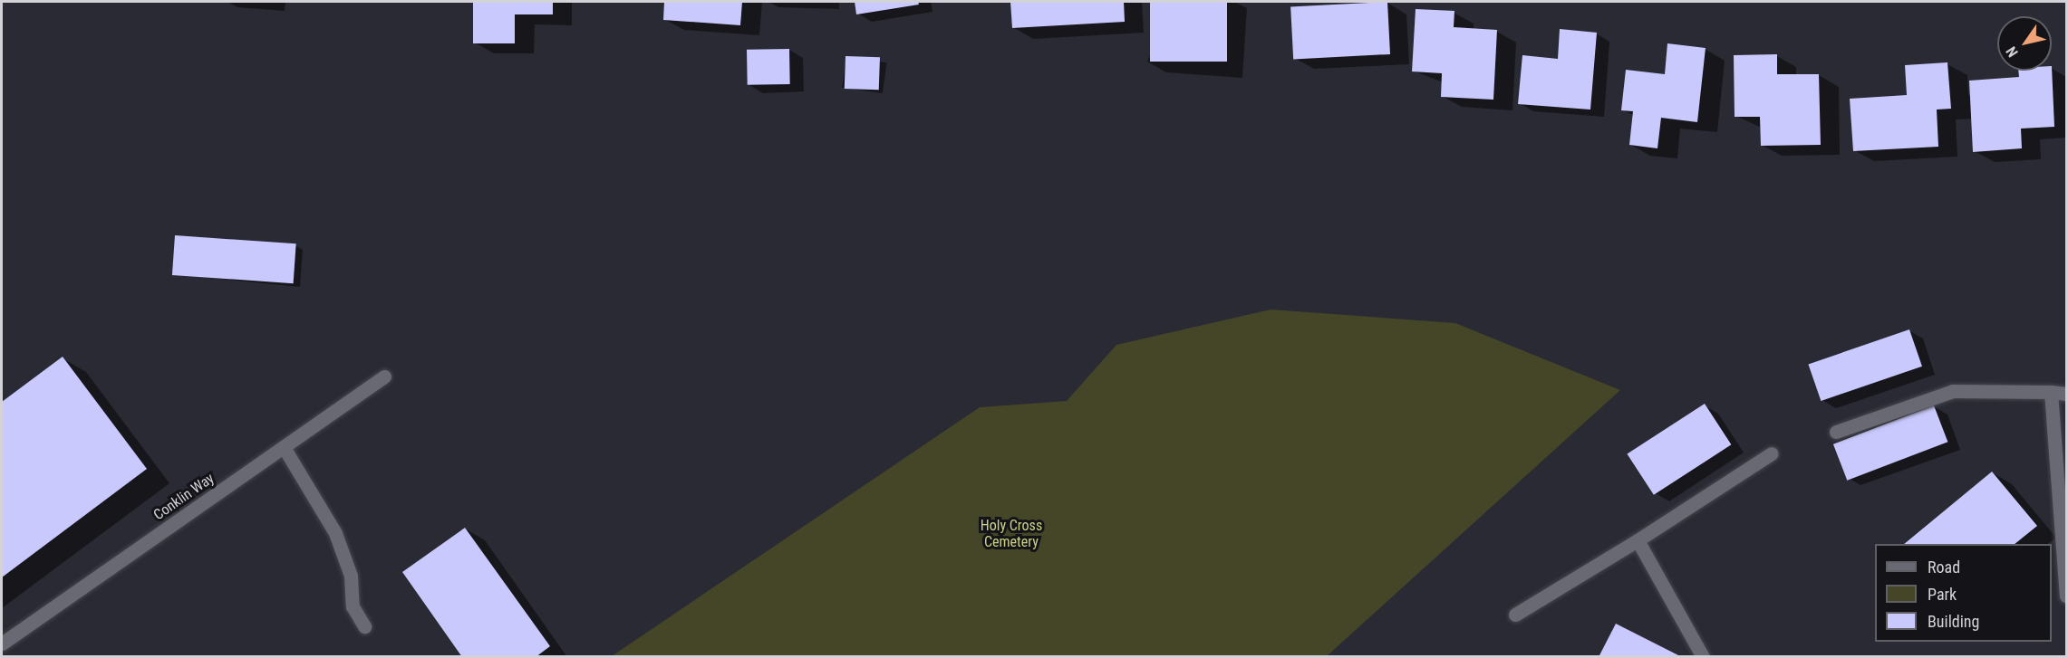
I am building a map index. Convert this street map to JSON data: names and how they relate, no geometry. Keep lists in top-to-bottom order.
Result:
{
  "streets": {
    "street": ["Conklin Way"]
  },
  "parks": ["Holy Cross Cemetery"],
  "legend": ["Road", "Park", "Building"],
  "north": "bottom left"
}
